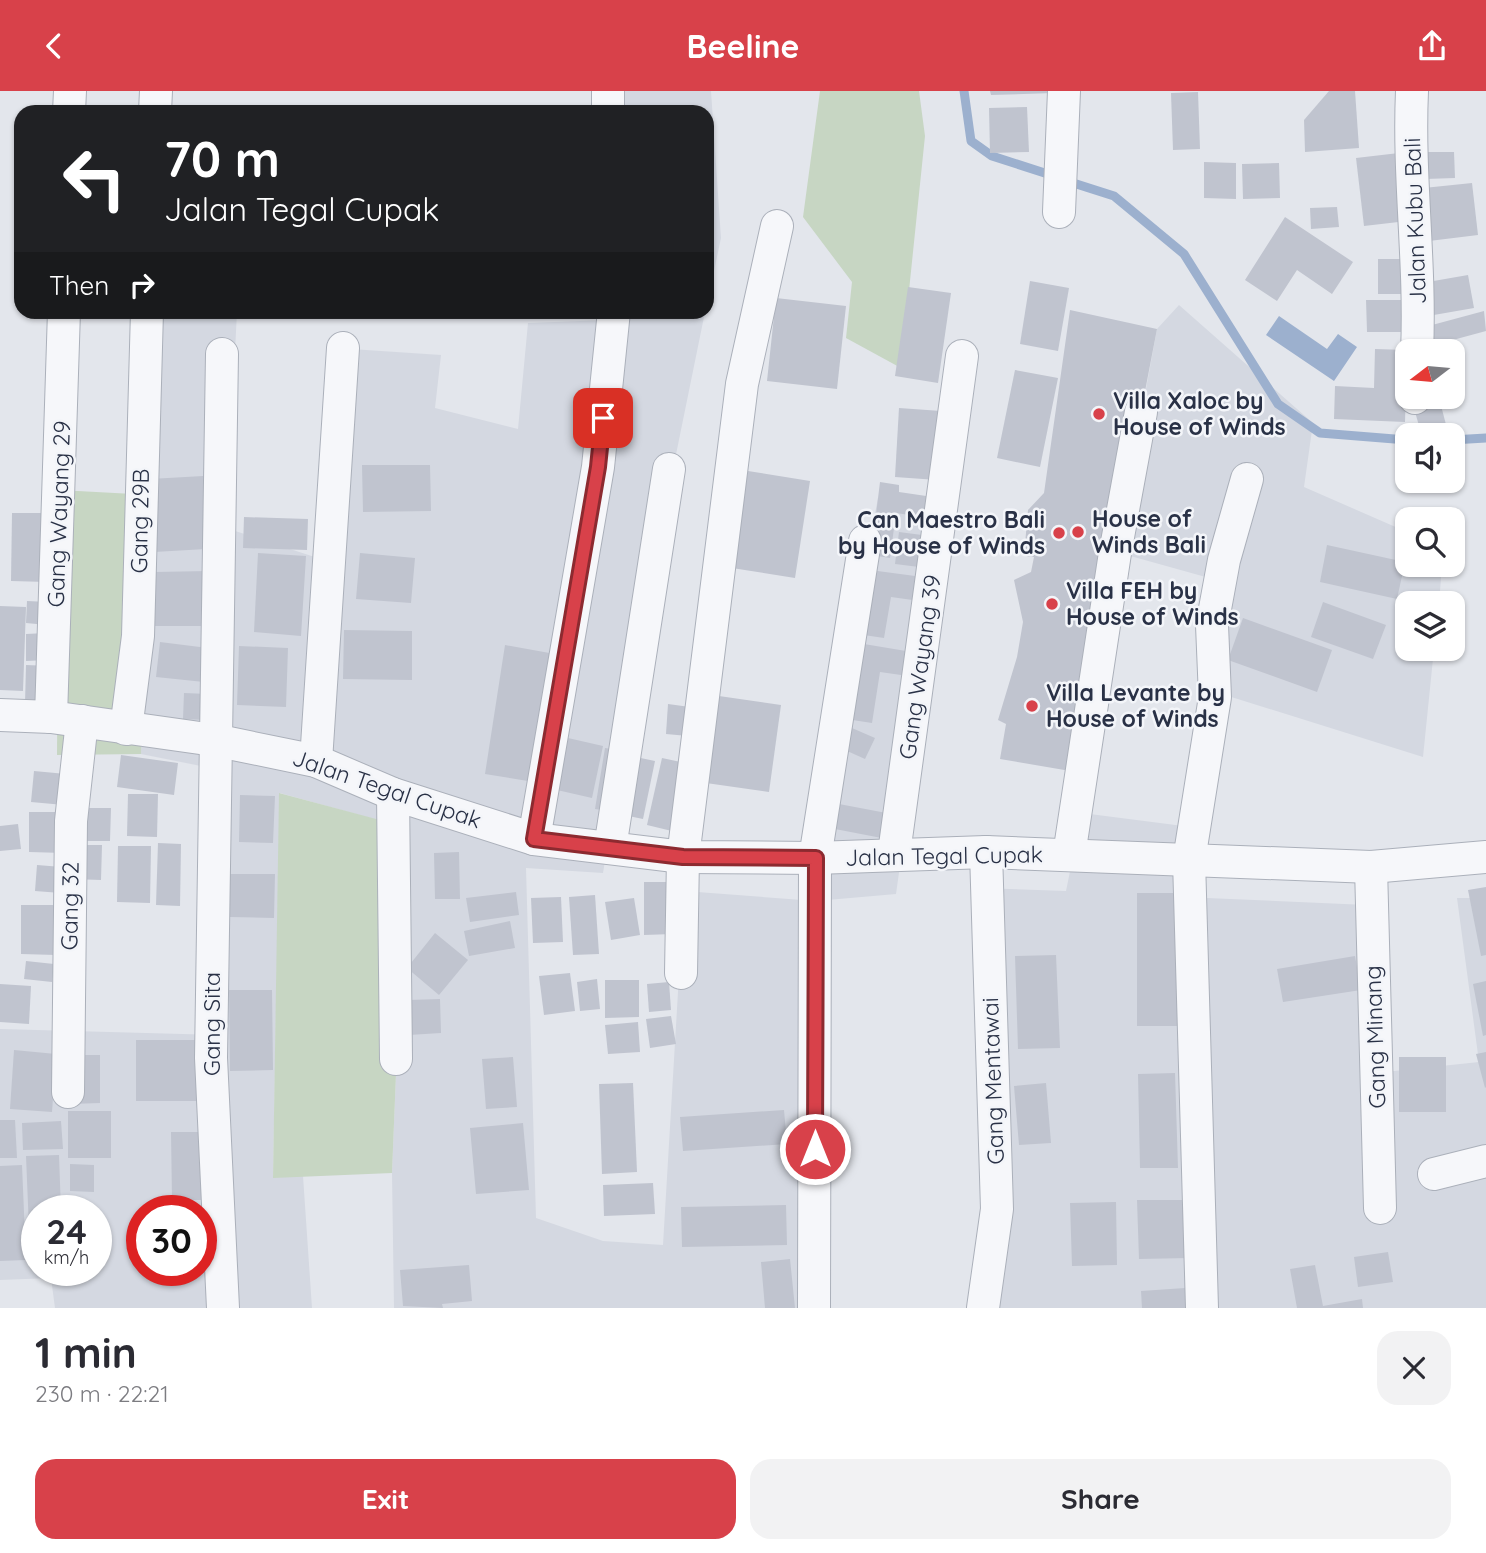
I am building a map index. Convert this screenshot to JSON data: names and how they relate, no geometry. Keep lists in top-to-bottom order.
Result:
{
  "streets": {
    "street": [
      "Jalan Kubu Bali",
      "Gang Wayang 29",
      "Gang 29B",
      "Gang Wayang 39",
      "Jalan Tegal Cupak",
      "Gang 32",
      "Gang Sita",
      "Gang Minang",
      "Gang Mentawai"
    ]
  },
  "crossings": [
    ["Gang Wayang 29", "Jalan Tegal Cupak"],
    ["Gang Wayang 29", "Gang 32"],
    ["Gang 29B", "Jalan Tegal Cupak"],
    ["Gang Wayang 39", "Jalan Tegal Cupak"],
    ["Jalan Tegal Cupak", "Gang 32"],
    ["Jalan Tegal Cupak", "Gang Sita"],
    ["Jalan Tegal Cupak", "Gang Minang"],
    ["Jalan Tegal Cupak", "Gang Mentawai"]
  ],
  "places": [
    "Villa Xaloc by House of Winds",
    "House of Winds Bali",
    "Can Maestro Bali by House of Winds",
    "Villa FEH by House of Winds",
    "Villa Levante by House of Winds"
  ],
  "north": "left",
  "page": {
    "header": "Beeline",
    "turn": ["70 m", "Jalan Tegal Cupak"],
    "then": "Then",
    "speed": "24 km/h",
    "limit": "30",
    "heading": ["1 min", "230 m · 22:21"],
    "buttons": ["Exit", "Share"]
  }
}
